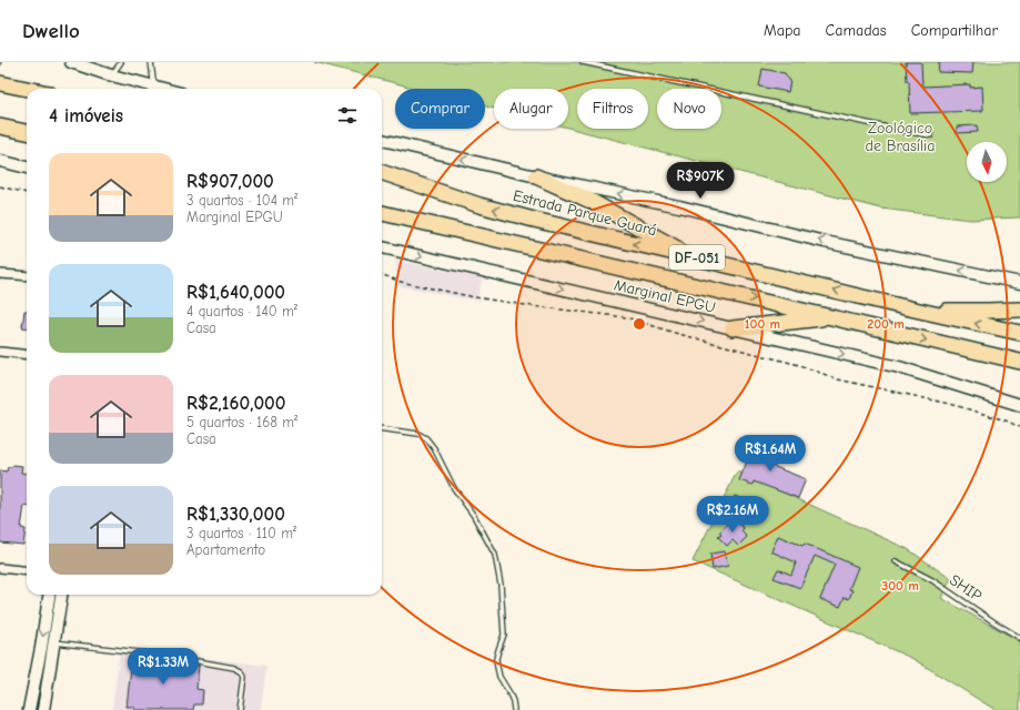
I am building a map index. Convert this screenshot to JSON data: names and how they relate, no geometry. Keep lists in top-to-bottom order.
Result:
{
  "streets": {
    "highway": ["Estrada Parque Guará", "DF-051"],
    "street": ["Marginal EPGU"],
    "lane": ["SHIP"]
  },
  "one_way": ["Marginal EPGU"],
  "parks": ["Zoológico de Brasília"],
  "north": "bottom",
  "page": {
    "header": "Dwello",
    "nav": ["Mapa", "Camadas", "Compartilhar"],
    "chip": [
      "Comprar",
      "Alugar",
      "Filtros",
      "Novo"
    ],
    "heading": "4 imóveis",
    "list": [
      {
        "name": "R$907,000",
        "note": "3 quartos · 104 m² · Marginal EPGU"
      },
      {
        "name": "R$1,640,000",
        "note": "4 quartos · 140 m² · Casa"
      },
      {
        "name": "R$2,160,000",
        "note": "5 quartos · 168 m² · Casa"
      },
      {
        "name": "R$1,330,000",
        "note": "3 quartos · 110 m² · Apartamento"
      }
    ],
    "price": [
      "R$907K",
      "R$1.64M",
      "R$2.16M",
      "R$1.33M"
    ]
  },
  "rings": ["100 m", "200 m", "300 m"]
}
